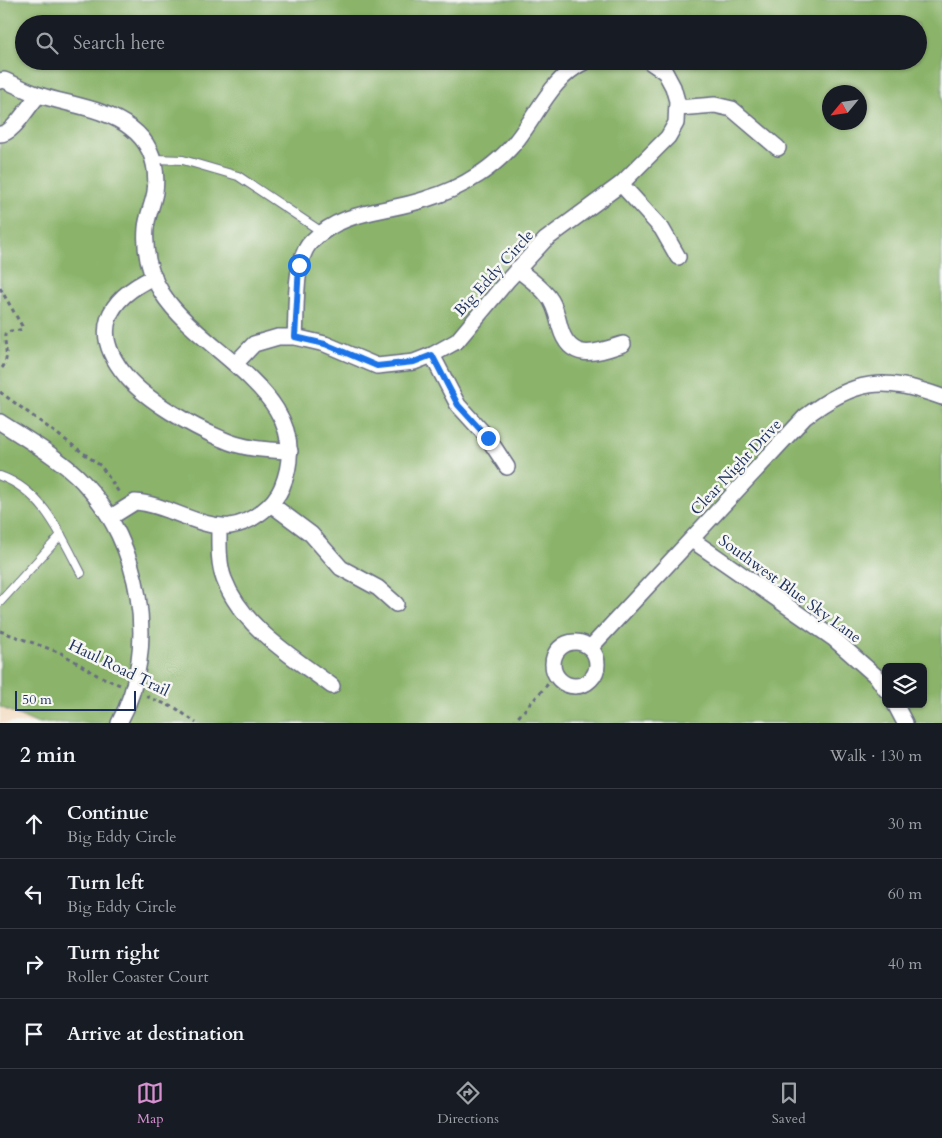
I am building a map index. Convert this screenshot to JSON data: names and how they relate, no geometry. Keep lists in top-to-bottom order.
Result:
{
  "streets": {
    "street": ["Big Eddy Circle", "Clear Night Drive", "Southwest Blue Sky Lane"],
    "path": ["Haul Road Trail"]
  },
  "crossings": [
    ["Clear Night Drive", "Southwest Blue Sky Lane"]
  ],
  "scale_bar": "50 m",
  "north": "bottom left",
  "page": {
    "search": "Search here",
    "scale": "50 m",
    "heading": ["2 min", "Walk · 130 m"],
    "list": [
      ["Continue", "Big Eddy Circle", "30 m"],
      ["Turn left", "Big Eddy Circle", "60 m"],
      ["Turn right", "Roller Coaster Court", "40 m"],
      "Arrive at destination"
    ],
    "nav": ["Map", "Directions", "Saved"]
  }
}
